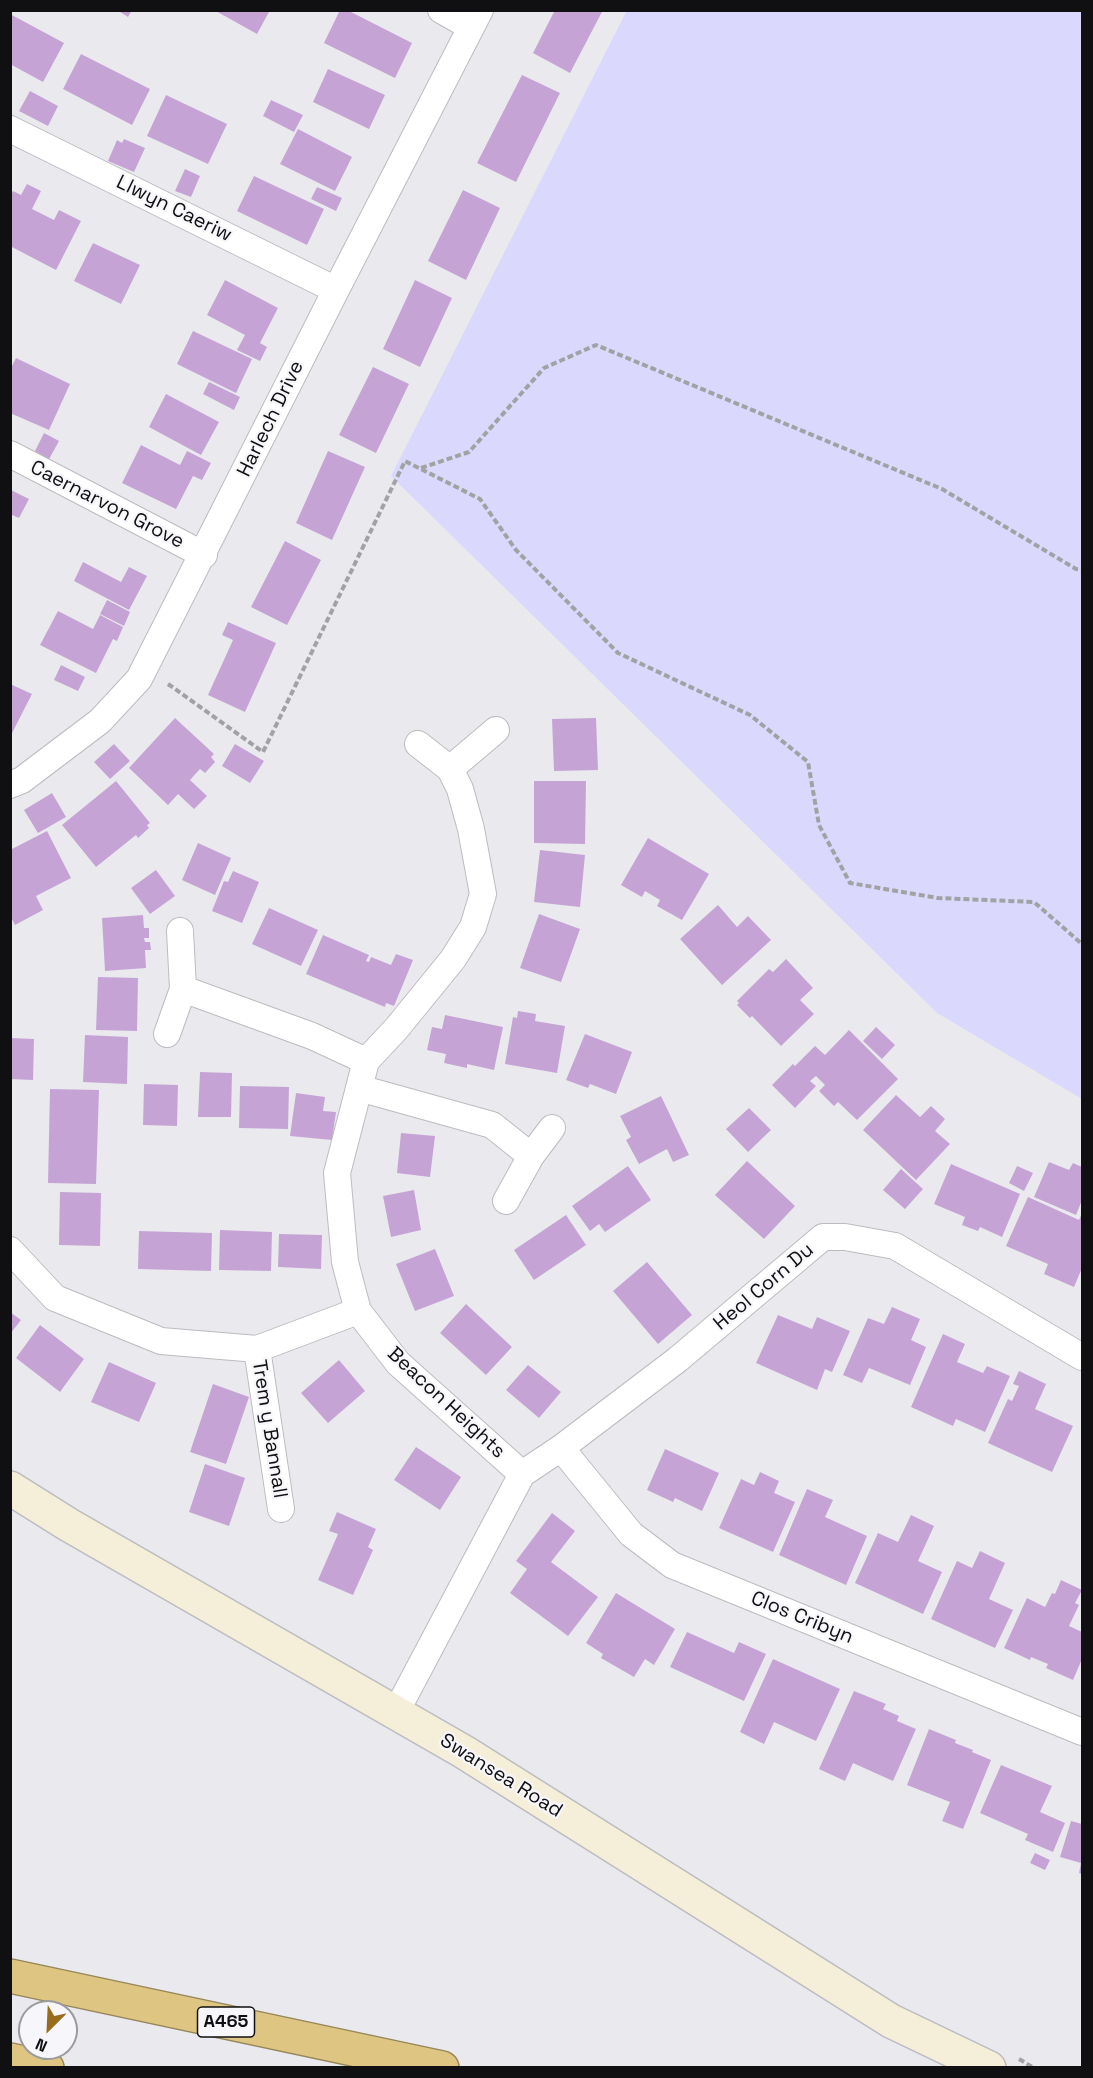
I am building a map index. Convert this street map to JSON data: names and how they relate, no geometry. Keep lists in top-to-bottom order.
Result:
{
  "streets": {
    "highway": ["A465"],
    "street": [
      "Llwyn Caeriw",
      "Harlech Drive",
      "Caernarvon Grove",
      "Heol Corn Du",
      "Beacon Heights",
      "Trem y Bannall",
      "Clos Cribyn",
      "Swansea Road"
    ]
  },
  "crossings": [
    ["Llwyn Caeriw", "Harlech Drive"],
    ["Harlech Drive", "Caernarvon Grove"],
    ["Heol Corn Du", "Beacon Heights"],
    ["Heol Corn Du", "Clos Cribyn"],
    ["Beacon Heights", "Trem y Bannall"],
    ["Beacon Heights", "Clos Cribyn"],
    ["Beacon Heights", "Swansea Road"]
  ],
  "north": "bottom left"
}
